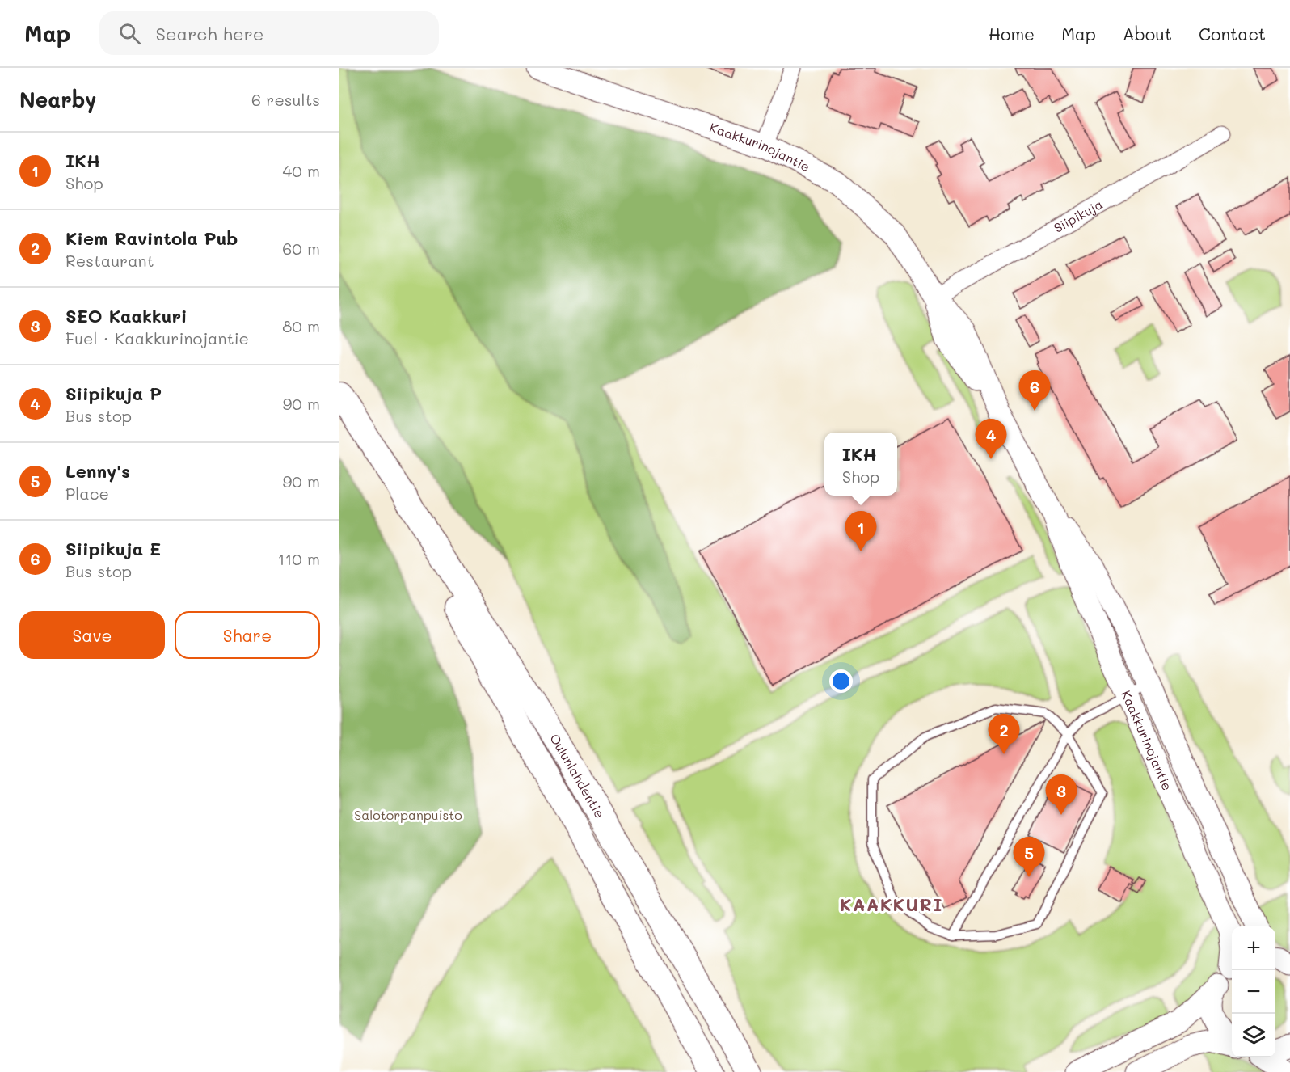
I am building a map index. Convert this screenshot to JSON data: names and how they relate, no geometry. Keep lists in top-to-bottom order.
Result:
{
  "streets": {
    "main road": ["Oulunlahdentie"],
    "street": ["Kaakkurinojantie", "Siipikuja"]
  },
  "crossings": [
    ["Kaakkurinojantie", "Siipikuja"]
  ],
  "districts": ["KAAKKURI"],
  "parks": ["Salotorpanpuisto"],
  "page": {
    "header": "Map",
    "search": "Search here",
    "nav": [
      "Home",
      "Map",
      "About",
      "Contact"
    ],
    "heading": ["Nearby", "6 results"],
    "list": [
      {
        "mark": "1",
        "name": "IKH",
        "note": "Shop",
        "value": "40 m"
      },
      {
        "mark": "2",
        "name": "Kiem Ravintola Pub",
        "note": "Restaurant",
        "value": "60 m"
      },
      {
        "mark": "3",
        "name": "SEO Kaakkuri",
        "note": "Fuel · Kaakkurinojantie",
        "value": "80 m"
      },
      {
        "mark": "4",
        "name": "Siipikuja P",
        "note": "Bus stop",
        "value": "90 m"
      },
      {
        "mark": "5",
        "name": "Lenny's",
        "note": "Place",
        "value": "90 m"
      },
      {
        "mark": "6",
        "name": "Siipikuja E",
        "note": "Bus stop",
        "value": "110 m"
      }
    ],
    "pins": [
      "6",
      "4",
      "1",
      "2",
      "3",
      "5"
    ],
    "popup": ["IKH", "Shop"],
    "buttons": ["Save", "Share"],
    "map_buttons": ["+", "−"]
  }
}
